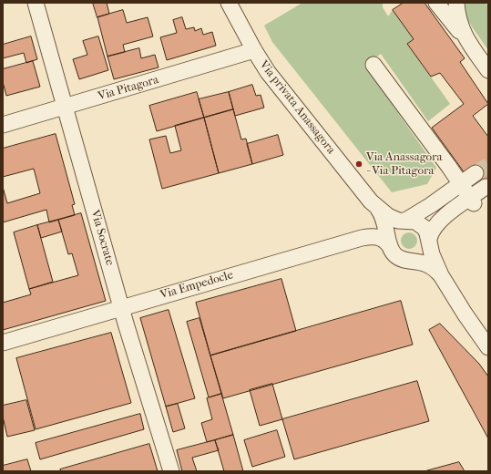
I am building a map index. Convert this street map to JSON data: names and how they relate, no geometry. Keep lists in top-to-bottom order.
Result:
{
  "streets": {
    "street": [
      "Via Pitagora",
      "Via privata Anassagora",
      "Via Socrate",
      "Via Empedocle"
    ]
  },
  "crossings": [
    ["Via Pitagora", "Via privata Anassagora"],
    ["Via Pitagora", "Via Socrate"],
    ["Via privata Anassagora", "Via Empedocle"],
    ["Via Socrate", "Via Empedocle"]
  ],
  "places": ["Via Anassagora - Via Pitagora"]
}
